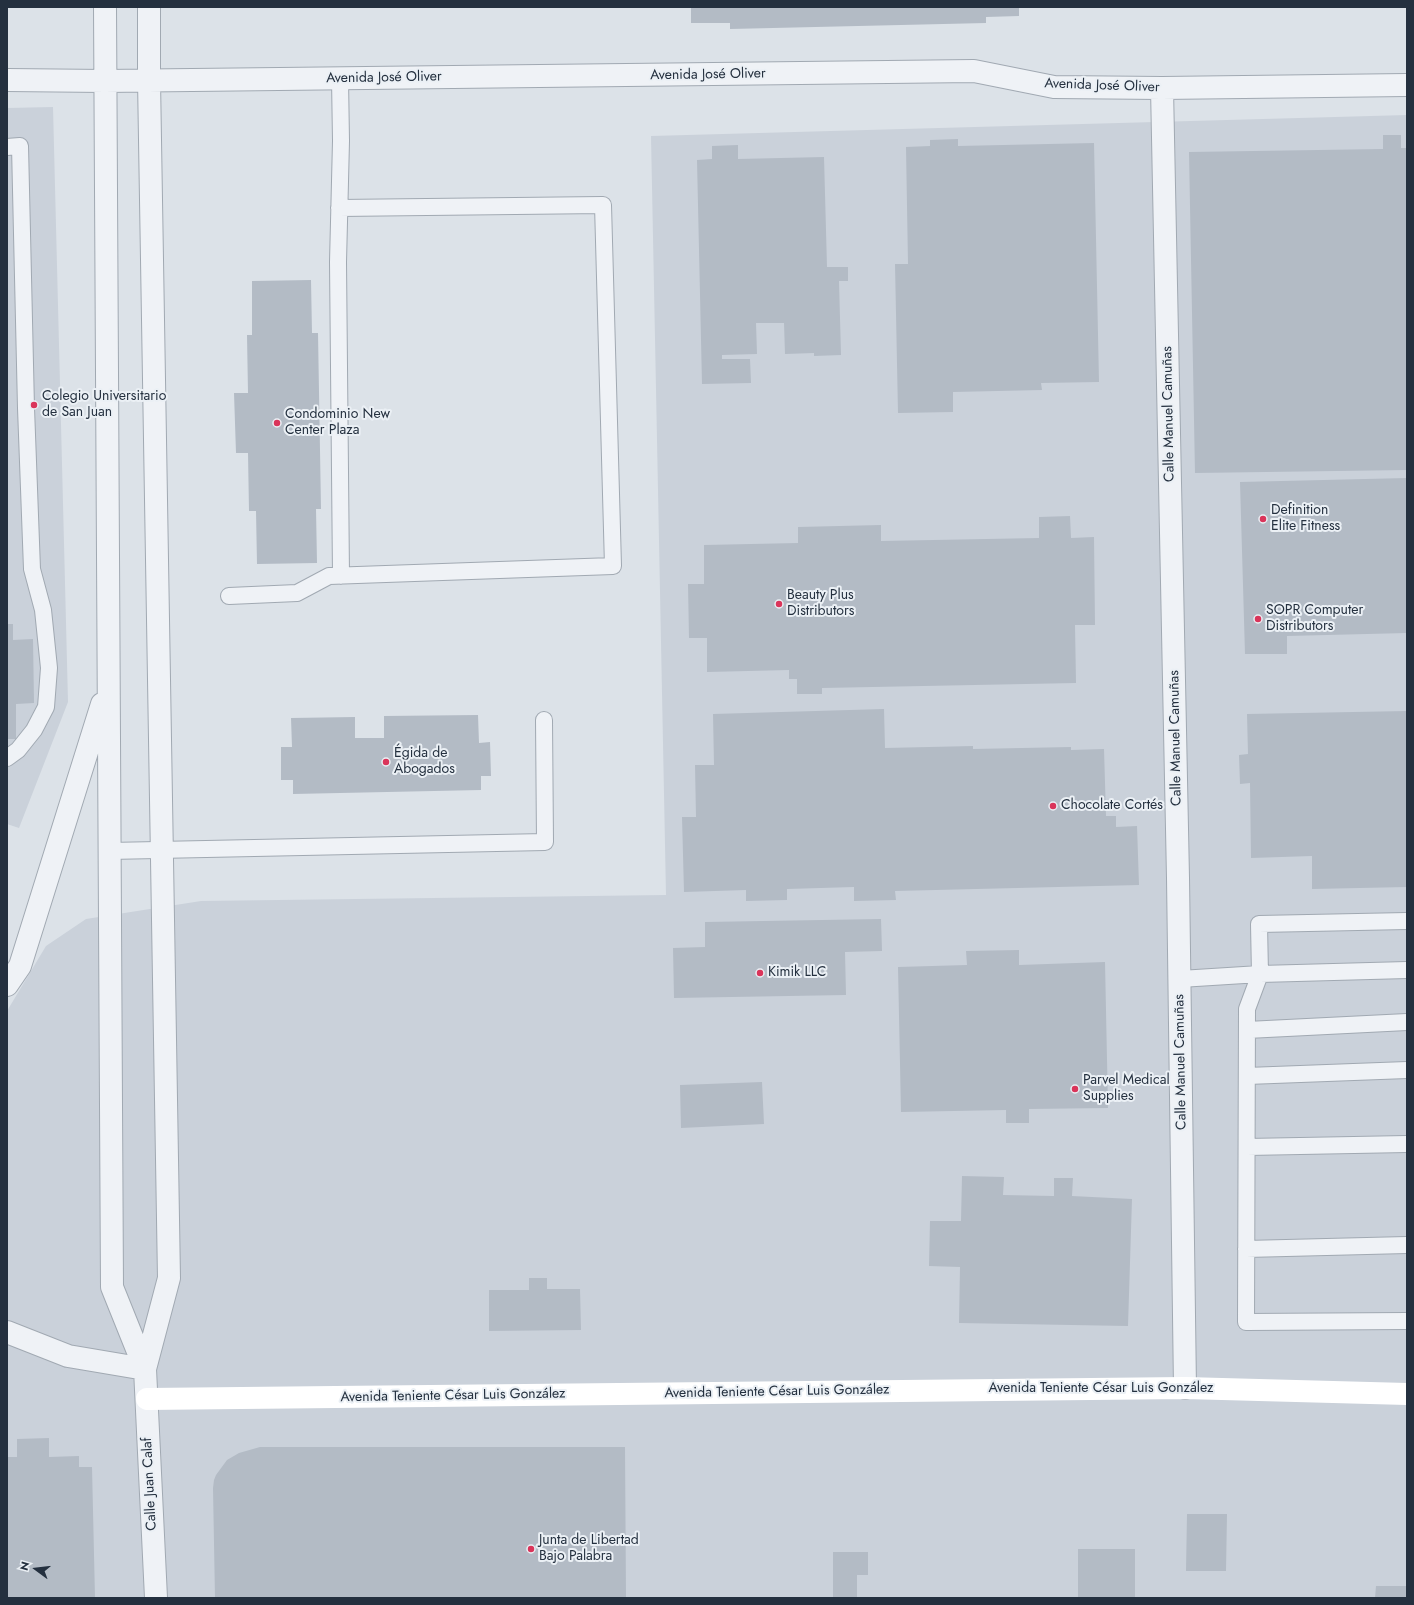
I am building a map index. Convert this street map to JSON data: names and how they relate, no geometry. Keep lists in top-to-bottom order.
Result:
{
  "streets": {
    "street": [
      "Avenida José Oliver",
      "Calle Manuel Camuñas",
      "Avenida Teniente César Luis González",
      "Calle Juan Calaf"
    ]
  },
  "crossings": [
    ["Avenida José Oliver", "Calle Manuel Camuñas"],
    ["Calle Manuel Camuñas", "Avenida Teniente César Luis González"],
    ["Avenida Teniente César Luis González", "Calle Juan Calaf"]
  ],
  "places": [
    "Colegio Universitario de San Juan",
    "Condominio New Center Plaza",
    "Definition Elite Fitness",
    "Beauty Plus Distributors",
    "SOPR Computer Distributors",
    "Égida de Abogados",
    "Chocolate Cortés",
    "Kimik LLC",
    "Parvel Medical Supplies",
    "Junta de Libertad Bajo Palabra"
  ],
  "north": "left"
}
